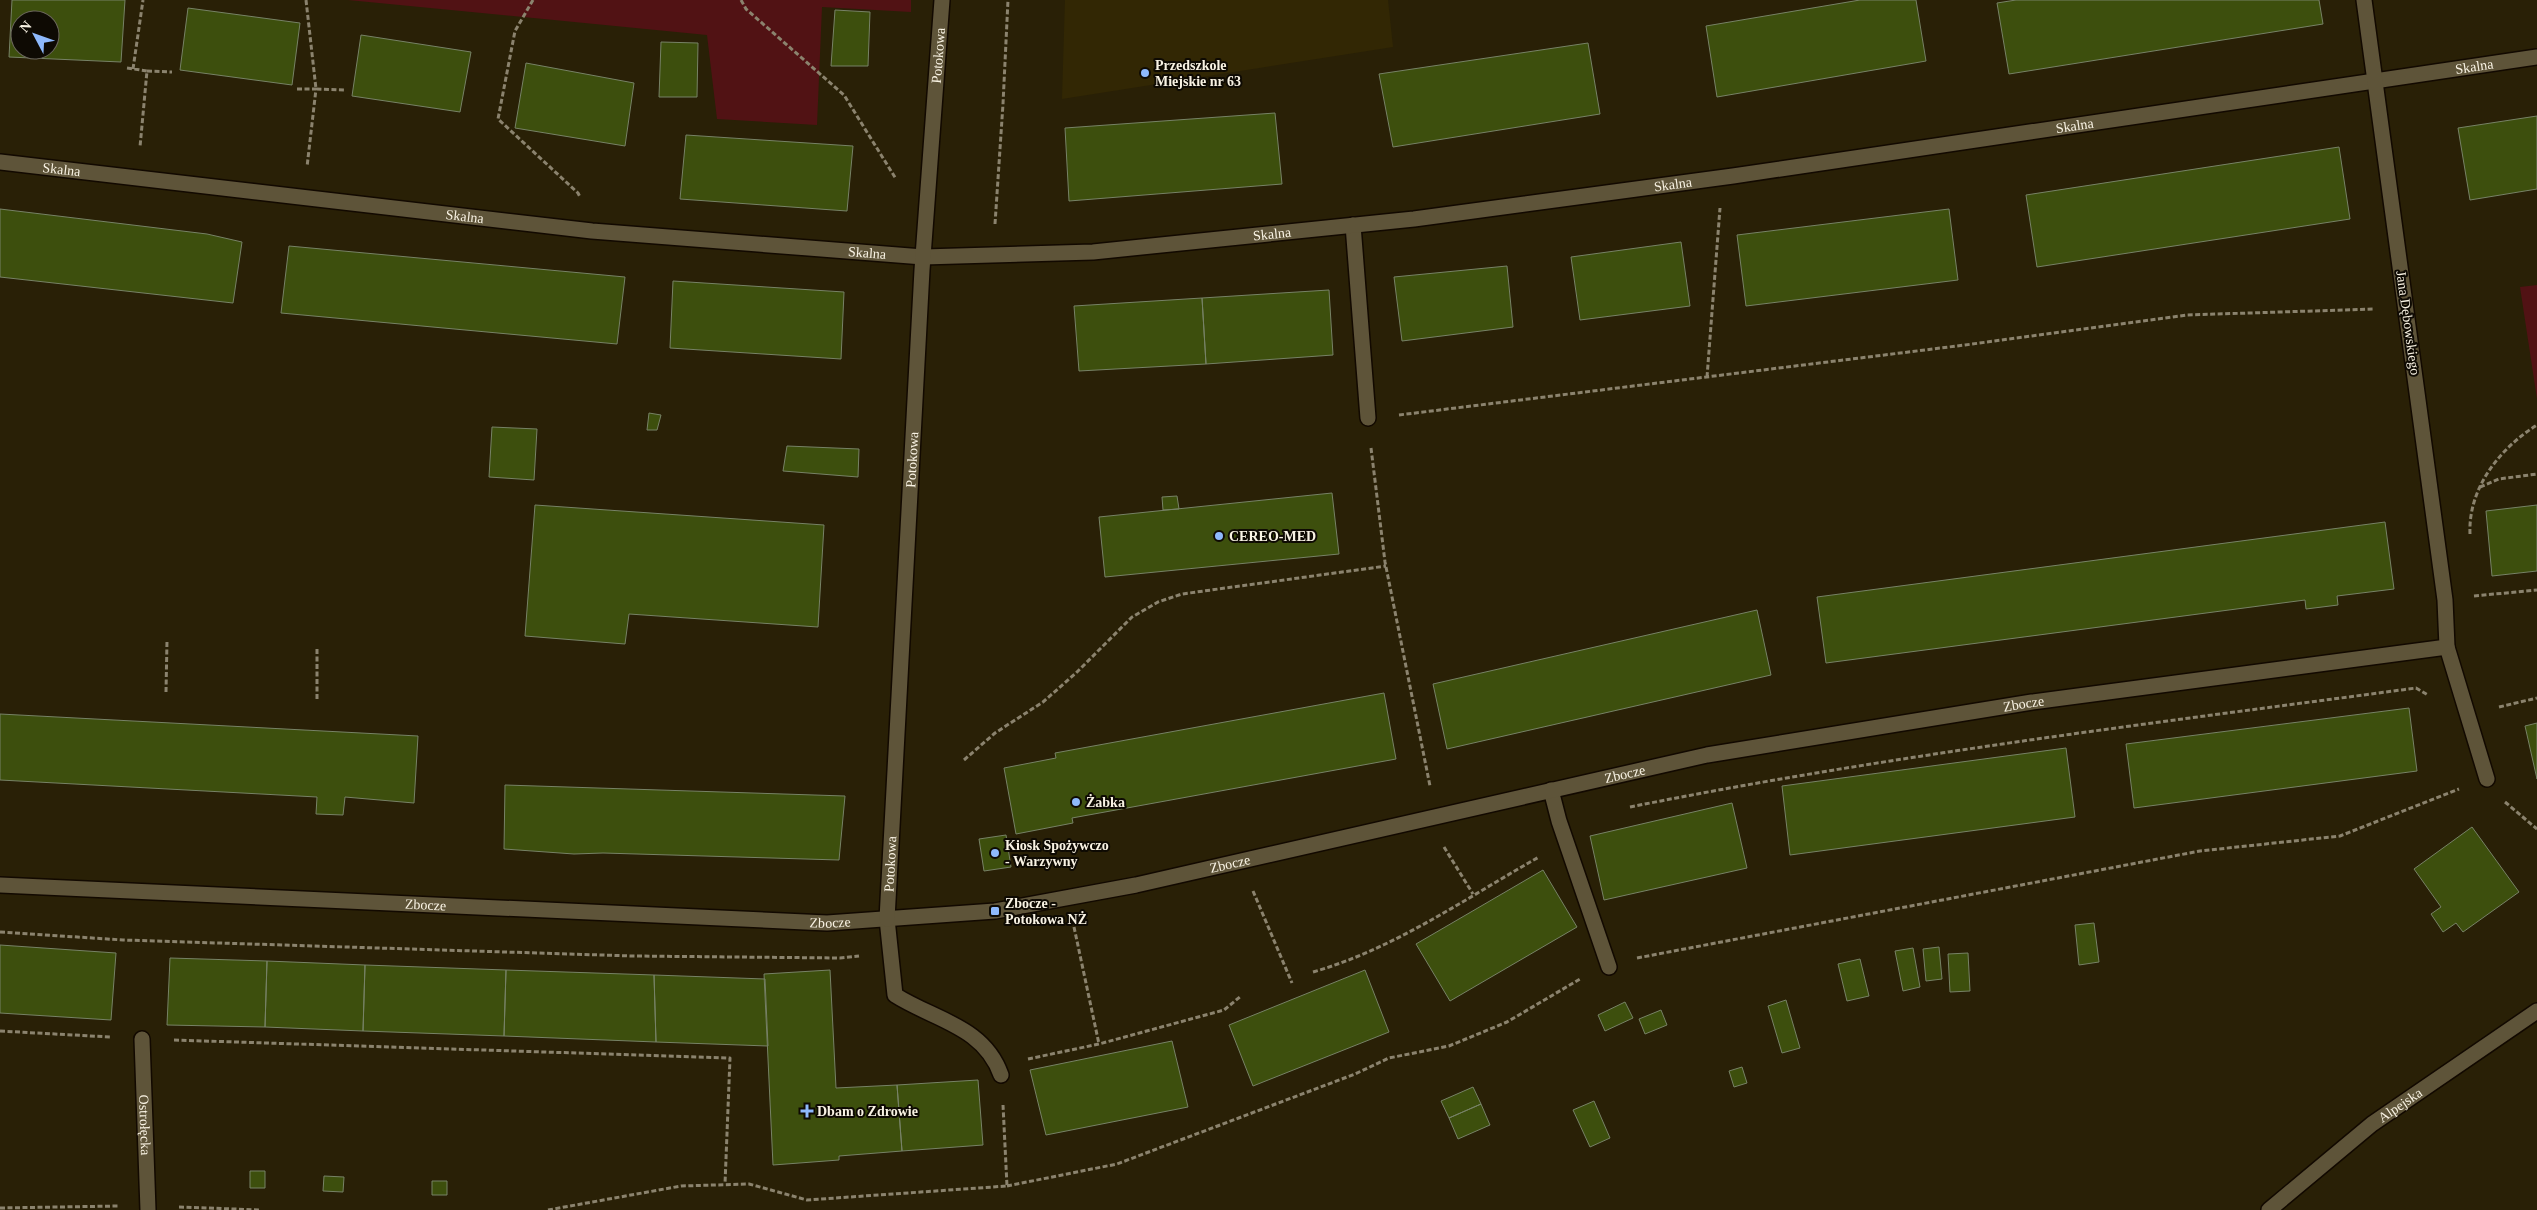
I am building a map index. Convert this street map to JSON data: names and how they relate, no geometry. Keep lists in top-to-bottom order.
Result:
{
  "streets": {
    "street": [
      "Potokowa",
      "Skalna",
      "Jana Dębowskiego",
      "Zbocze",
      "Alpejska",
      "Ostrołęcka"
    ]
  },
  "crossings": [
    ["Potokowa", "Skalna"],
    ["Potokowa", "Zbocze"],
    ["Skalna", "Jana Dębowskiego"],
    ["Jana Dębowskiego", "Zbocze"]
  ],
  "places": {
    "other": [
      "Przedszkole Miejskie nr 63",
      "CEREO-MED",
      "Żabka",
      "Kiosk Spożywczo - Warzywny"
    ],
    "transit": ["Zbocze - Potokowa NŻ"],
    "health": ["Dbam o Zdrowie"]
  },
  "north": "top left"
}
